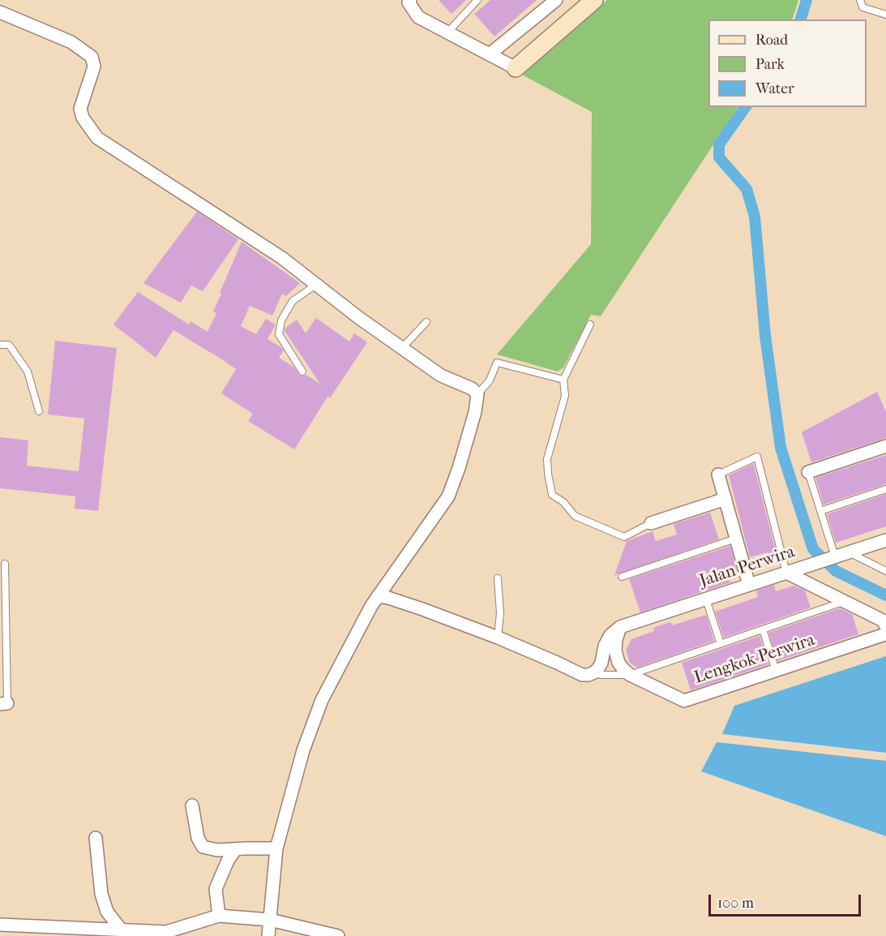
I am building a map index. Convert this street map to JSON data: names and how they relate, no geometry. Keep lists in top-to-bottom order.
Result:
{
  "streets": {
    "street": ["Jalan Perwira", "Lengkok Perwira"]
  },
  "legend": ["Road", "Park", "Water"],
  "scale_bar": "100 m"
}
